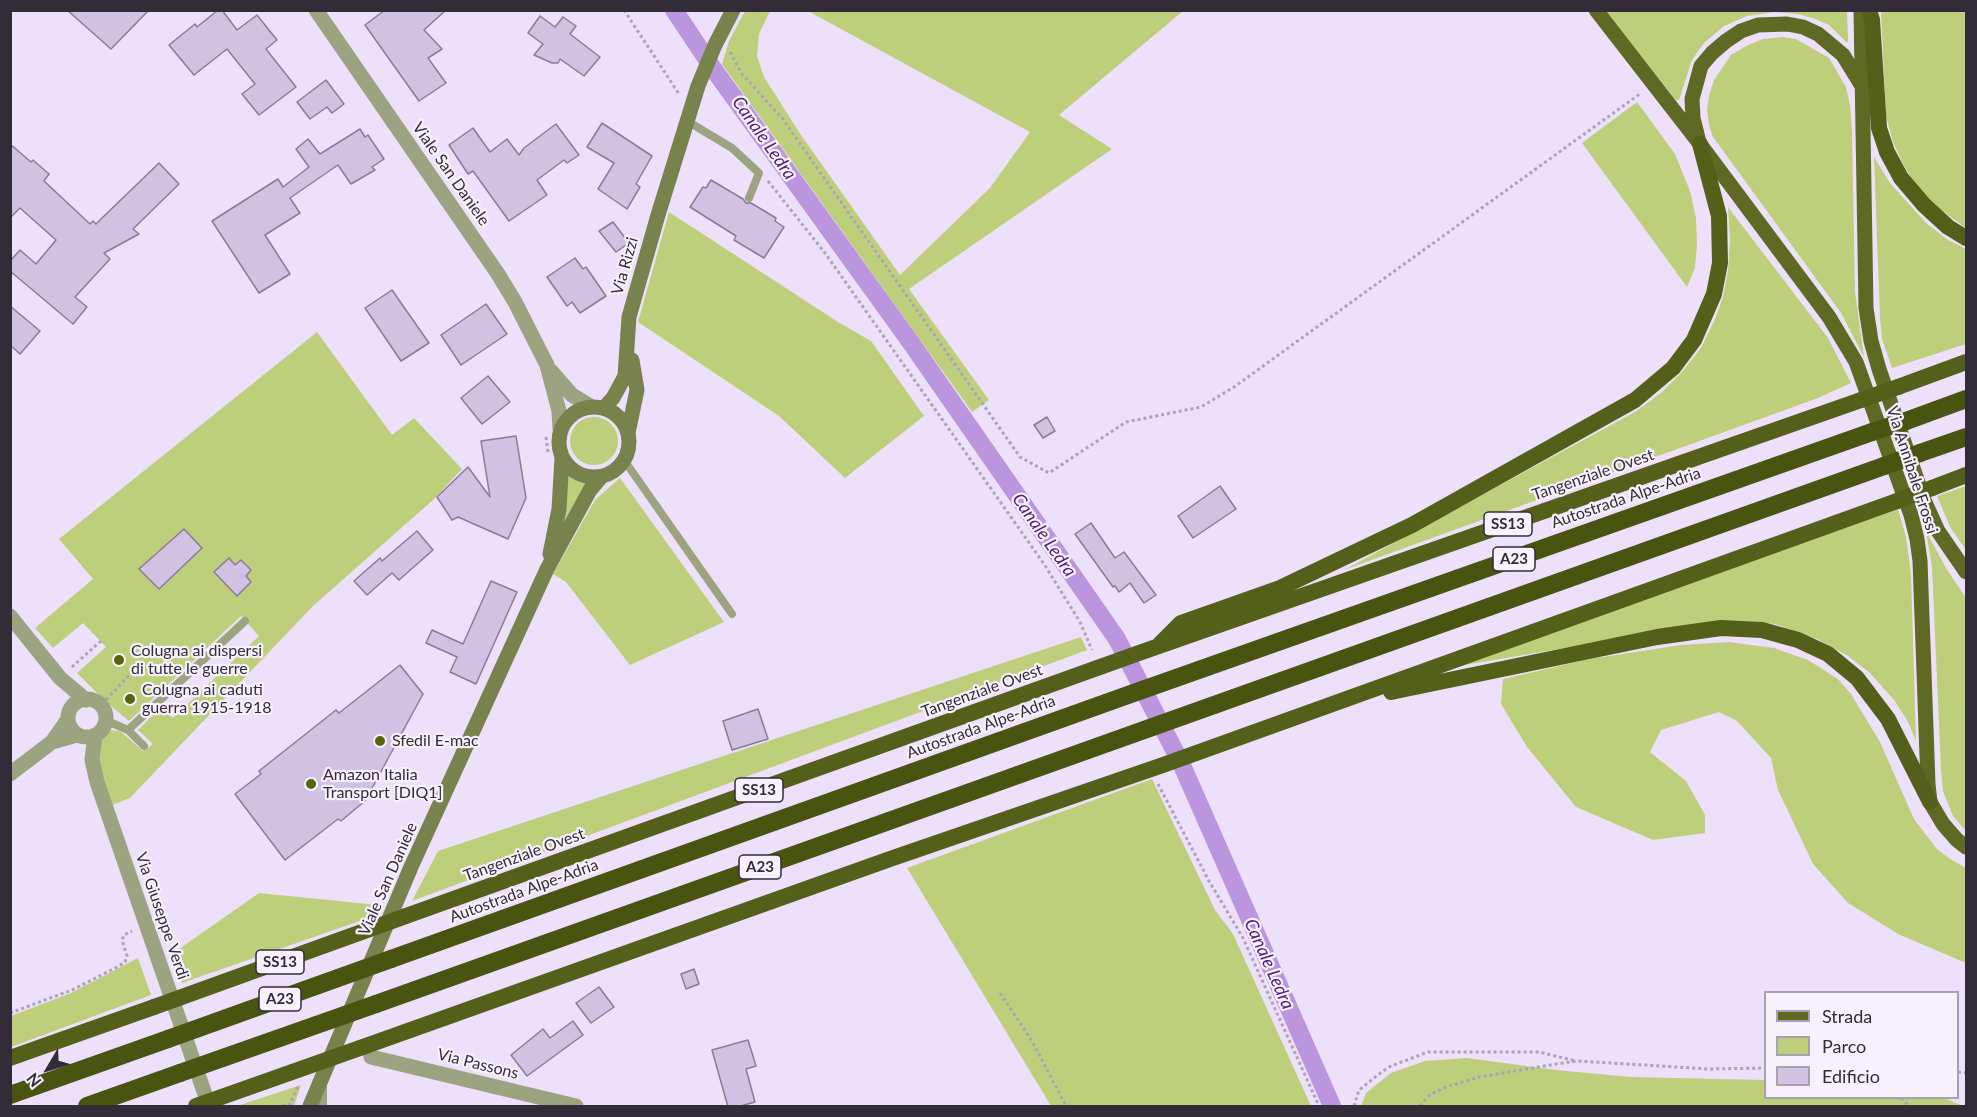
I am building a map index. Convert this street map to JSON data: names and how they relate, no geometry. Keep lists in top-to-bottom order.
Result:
{
  "streets": {
    "highway": [
      "Tangenziale Ovest",
      "Autostrada Alpe-Adria",
      "SS13",
      "A23"
    ],
    "main road": ["Viale San Daniele", "Via Rizzi", "Via Annibale Frossi"],
    "street": ["Via Giuseppe Verdi", "Via Passons"]
  },
  "crossings": [
    ["Viale San Daniele", "Via Rizzi"]
  ],
  "water": ["Canale Ledra"],
  "places": [
    "Colugna ai dispersi di tutte le guerre",
    "Colugna ai caduti guerra 1915-1918",
    "Sfedil E-mac",
    "Amazon Italia Transport [DIQ1]"
  ],
  "legend": ["Strada", "Parco", "Edificio"],
  "north": "bottom left"
}
